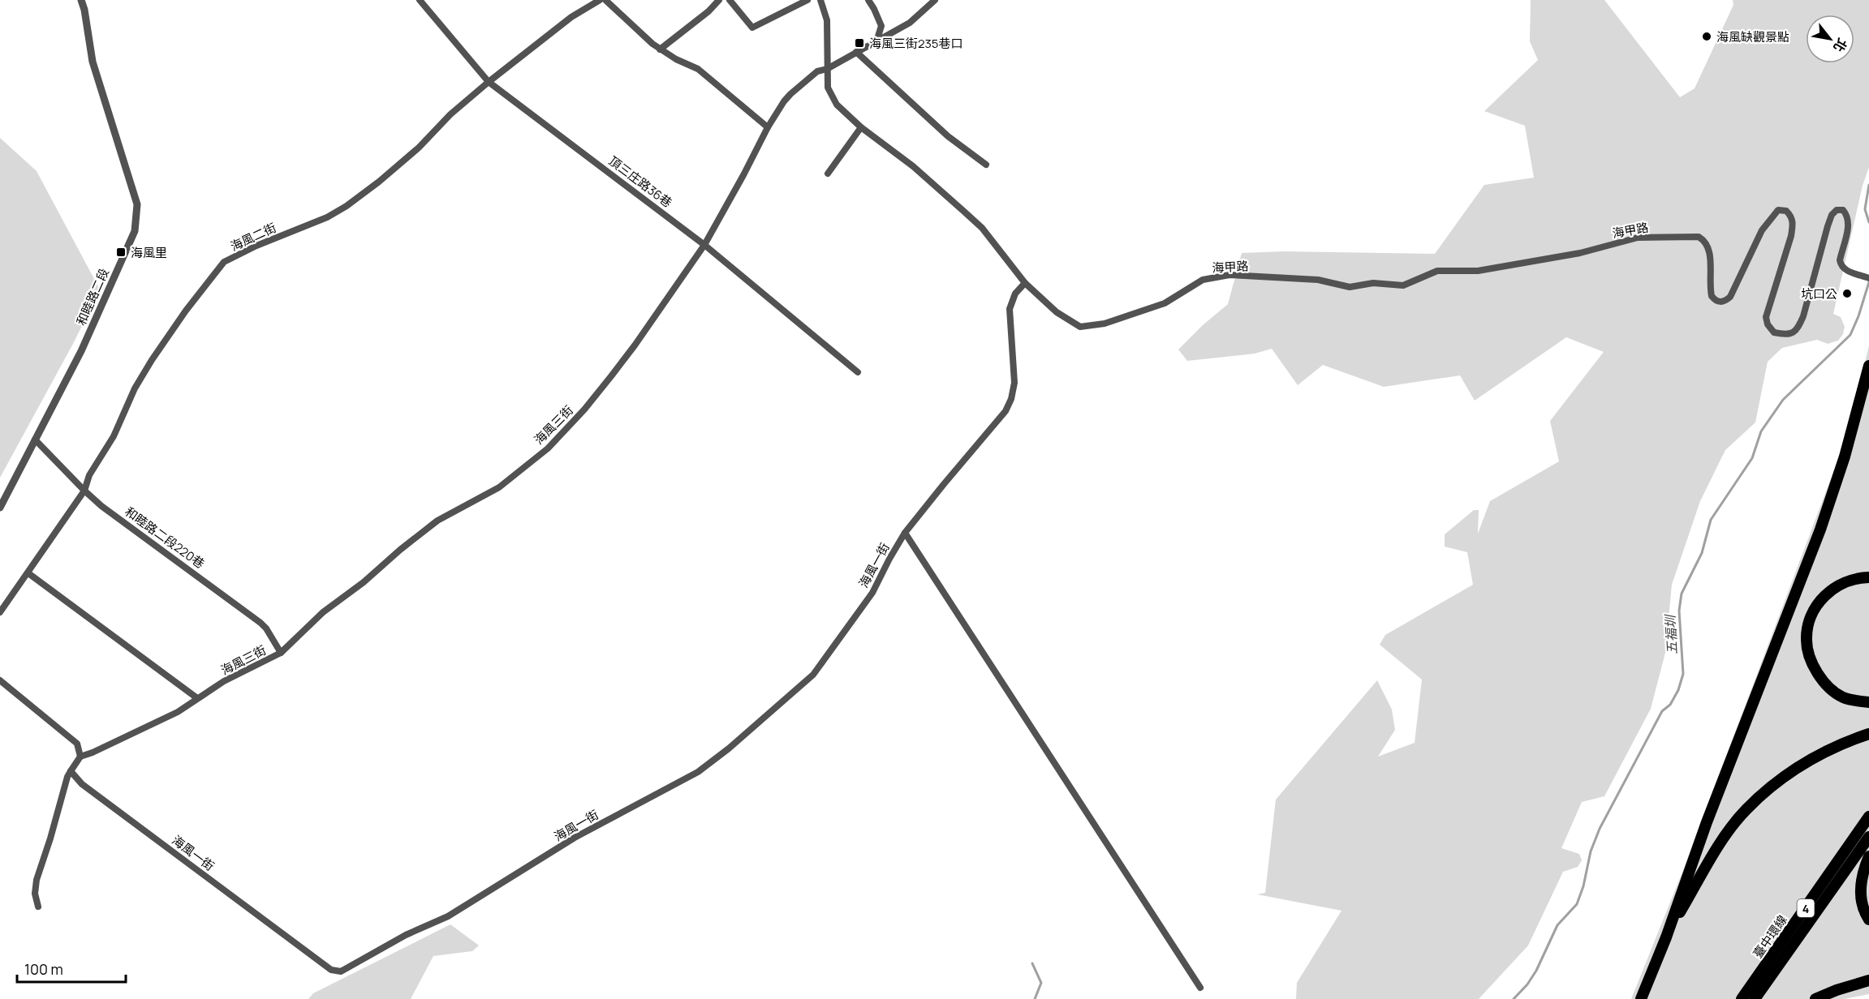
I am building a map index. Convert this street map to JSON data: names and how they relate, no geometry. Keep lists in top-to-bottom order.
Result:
{
  "streets": {
    "highway": ["4", "臺中環線"],
    "street": [
      "頂三庄路36巷",
      "海甲路",
      "海風二街",
      "和睦路二段",
      "海風三街",
      "和睦路二段220巷",
      "海風一街"
    ]
  },
  "crossings": [
    ["頂三庄路36巷", "海風二街"],
    ["頂三庄路36巷", "海風三街"],
    ["海甲路", "海風一街"],
    ["海風二街", "和睦路二段220巷"],
    ["和睦路二段", "和睦路二段220巷"],
    ["海風三街", "和睦路二段220巷"]
  ],
  "water": ["五福圳"],
  "places": {
    "other": ["海風缺觀景點", "坑口公"],
    "transit": ["海風三街235巷口", "海風里"]
  },
  "scale_bar": "100 m",
  "north": "bottom right"
}
